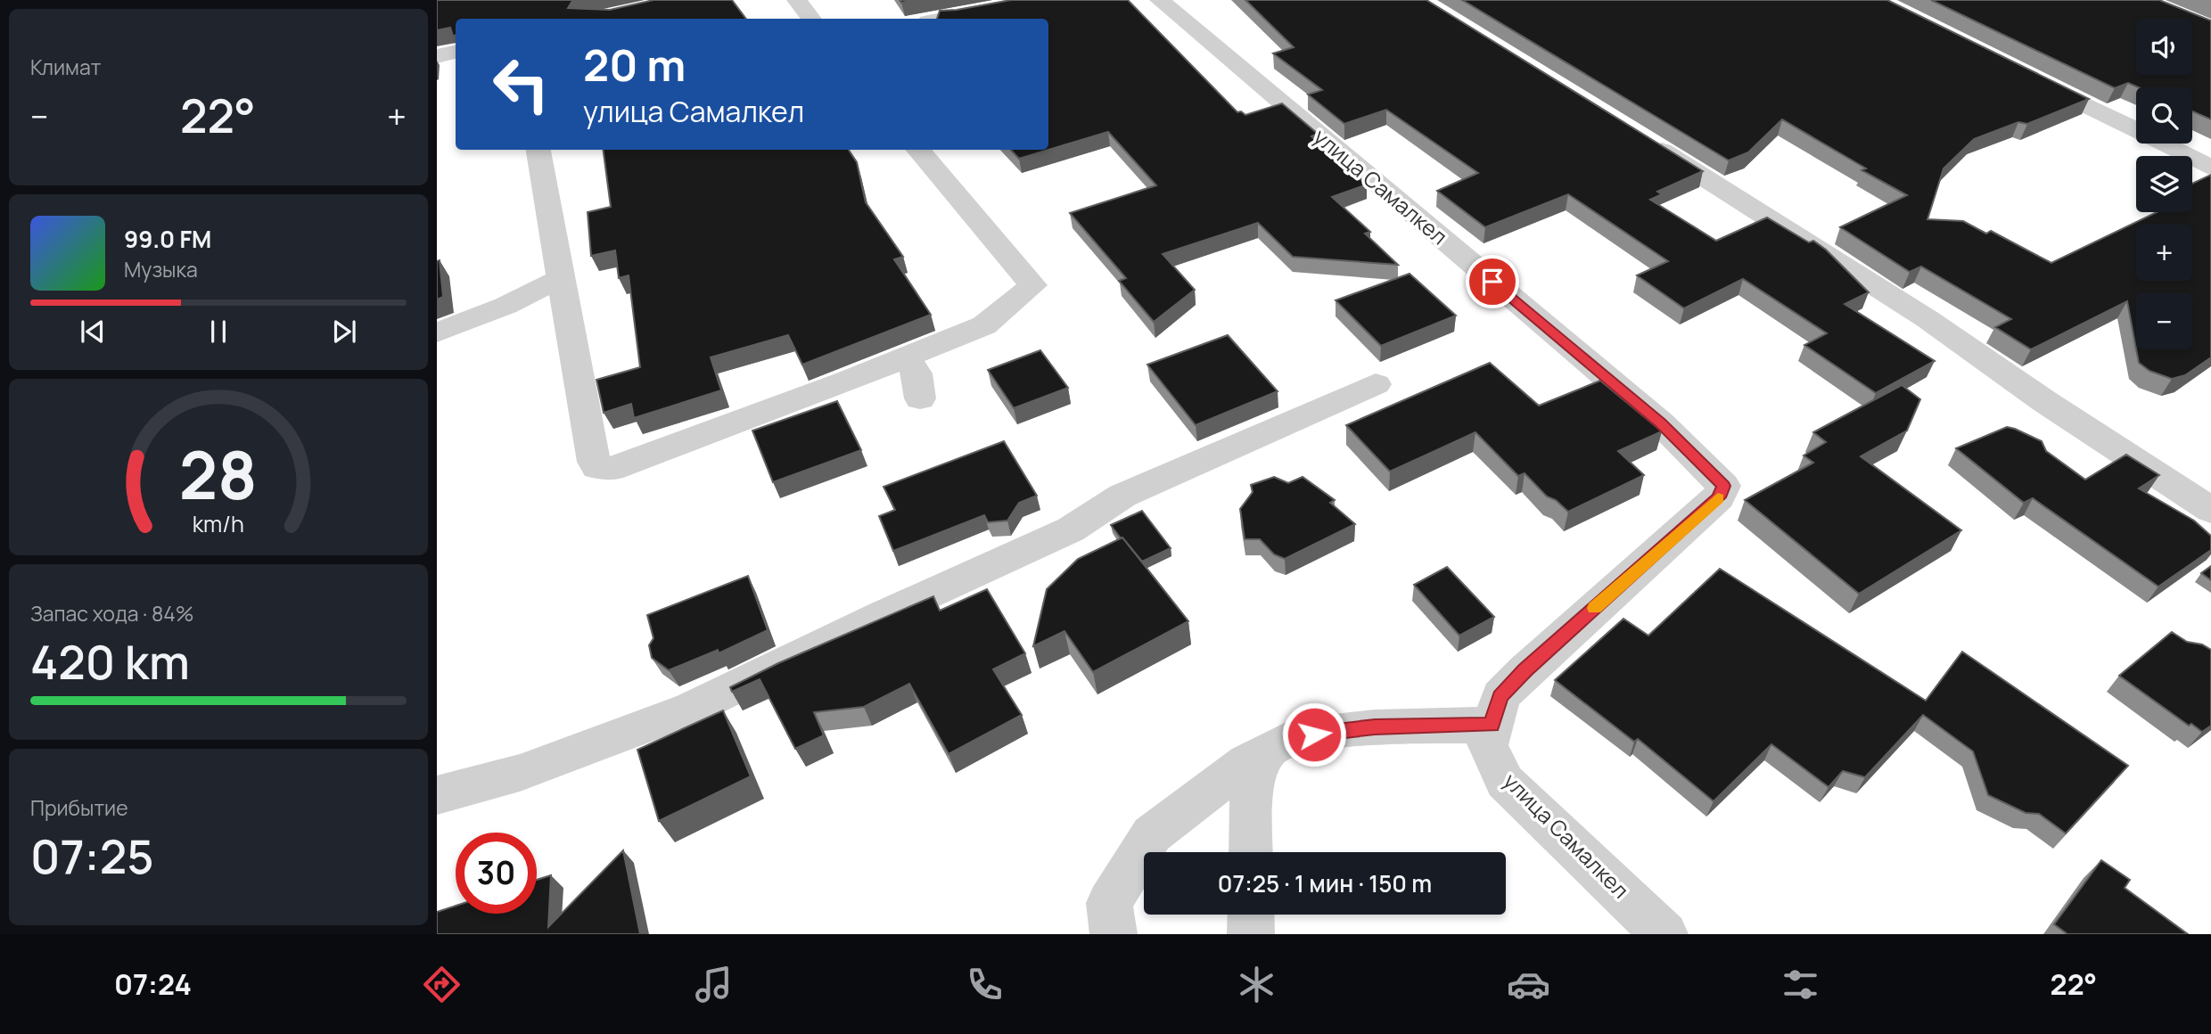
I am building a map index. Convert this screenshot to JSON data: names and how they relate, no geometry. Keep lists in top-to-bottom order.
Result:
{
  "streets": {
    "street": ["улица Самалкел"]
  },
  "page": {
    "tile": [
      "Климат",
      ["Запас хода · 84%", "420 km"],
      ["Прибытие", "07:25"]
    ],
    "map_buttons": ["+", "−"],
    "turn": ["20 m", "улица Самалкел"],
    "heat": ["−", "22°", "+"],
    "song": ["99.0 FM", "Музыка"],
    "limit": "30",
    "trip": "07:25 · 1 мин · 150 m",
    "tabs": ["07:24", "22°"],
    "gauge": ["28", "km/h"]
  }
}
